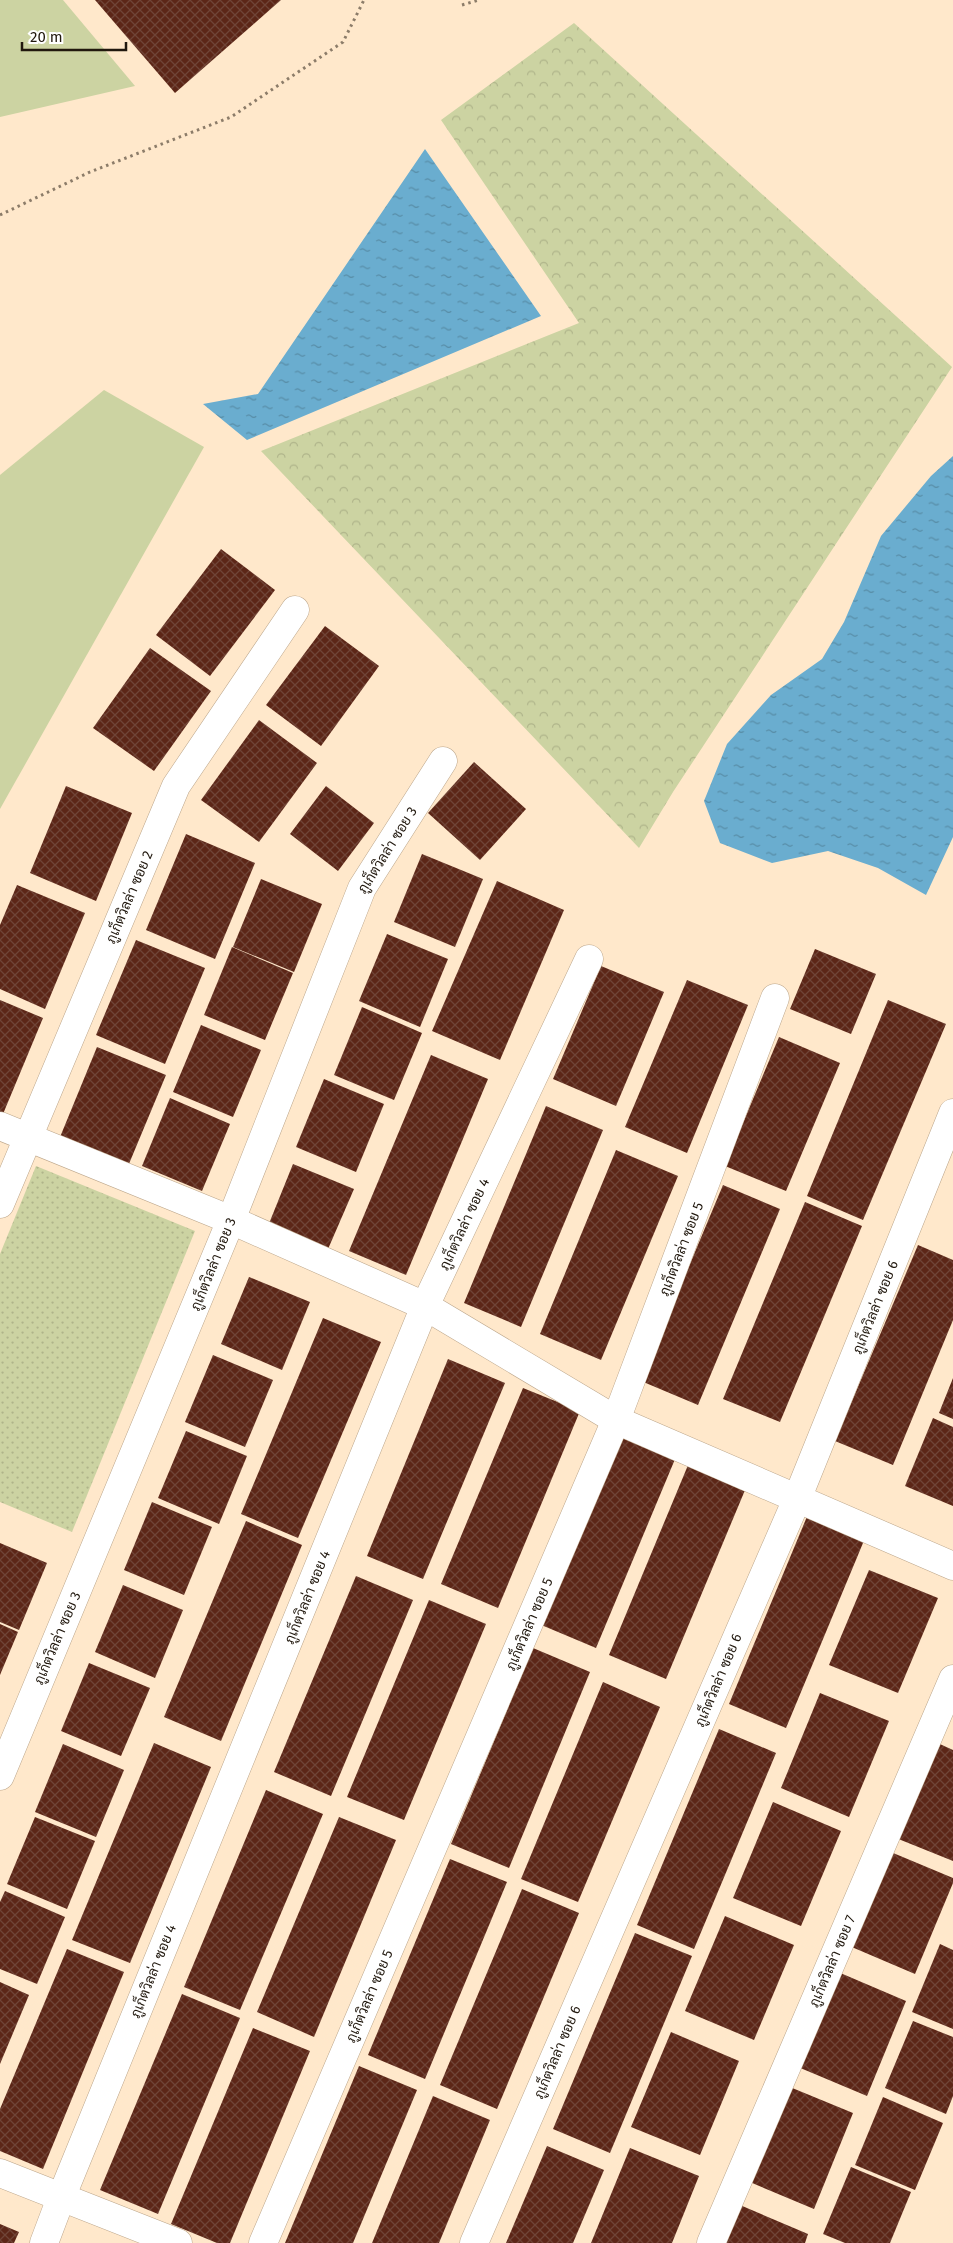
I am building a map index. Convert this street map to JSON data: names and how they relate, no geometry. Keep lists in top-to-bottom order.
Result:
{
  "streets": {
    "street": [
      "ภูเก็ตวิลล่า ซอย 3",
      "ภูเก็ตวิลล่า ซอย 2",
      "ภูเก็ตวิลล่า ซอย 4",
      "ภูเก็ตวิลล่า ซอย 5",
      "ภูเก็ตวิลล่า ซอย 6",
      "ภูเก็ตวิลล่า ซอย 7"
    ]
  },
  "scale_bar": "20 m"
}
